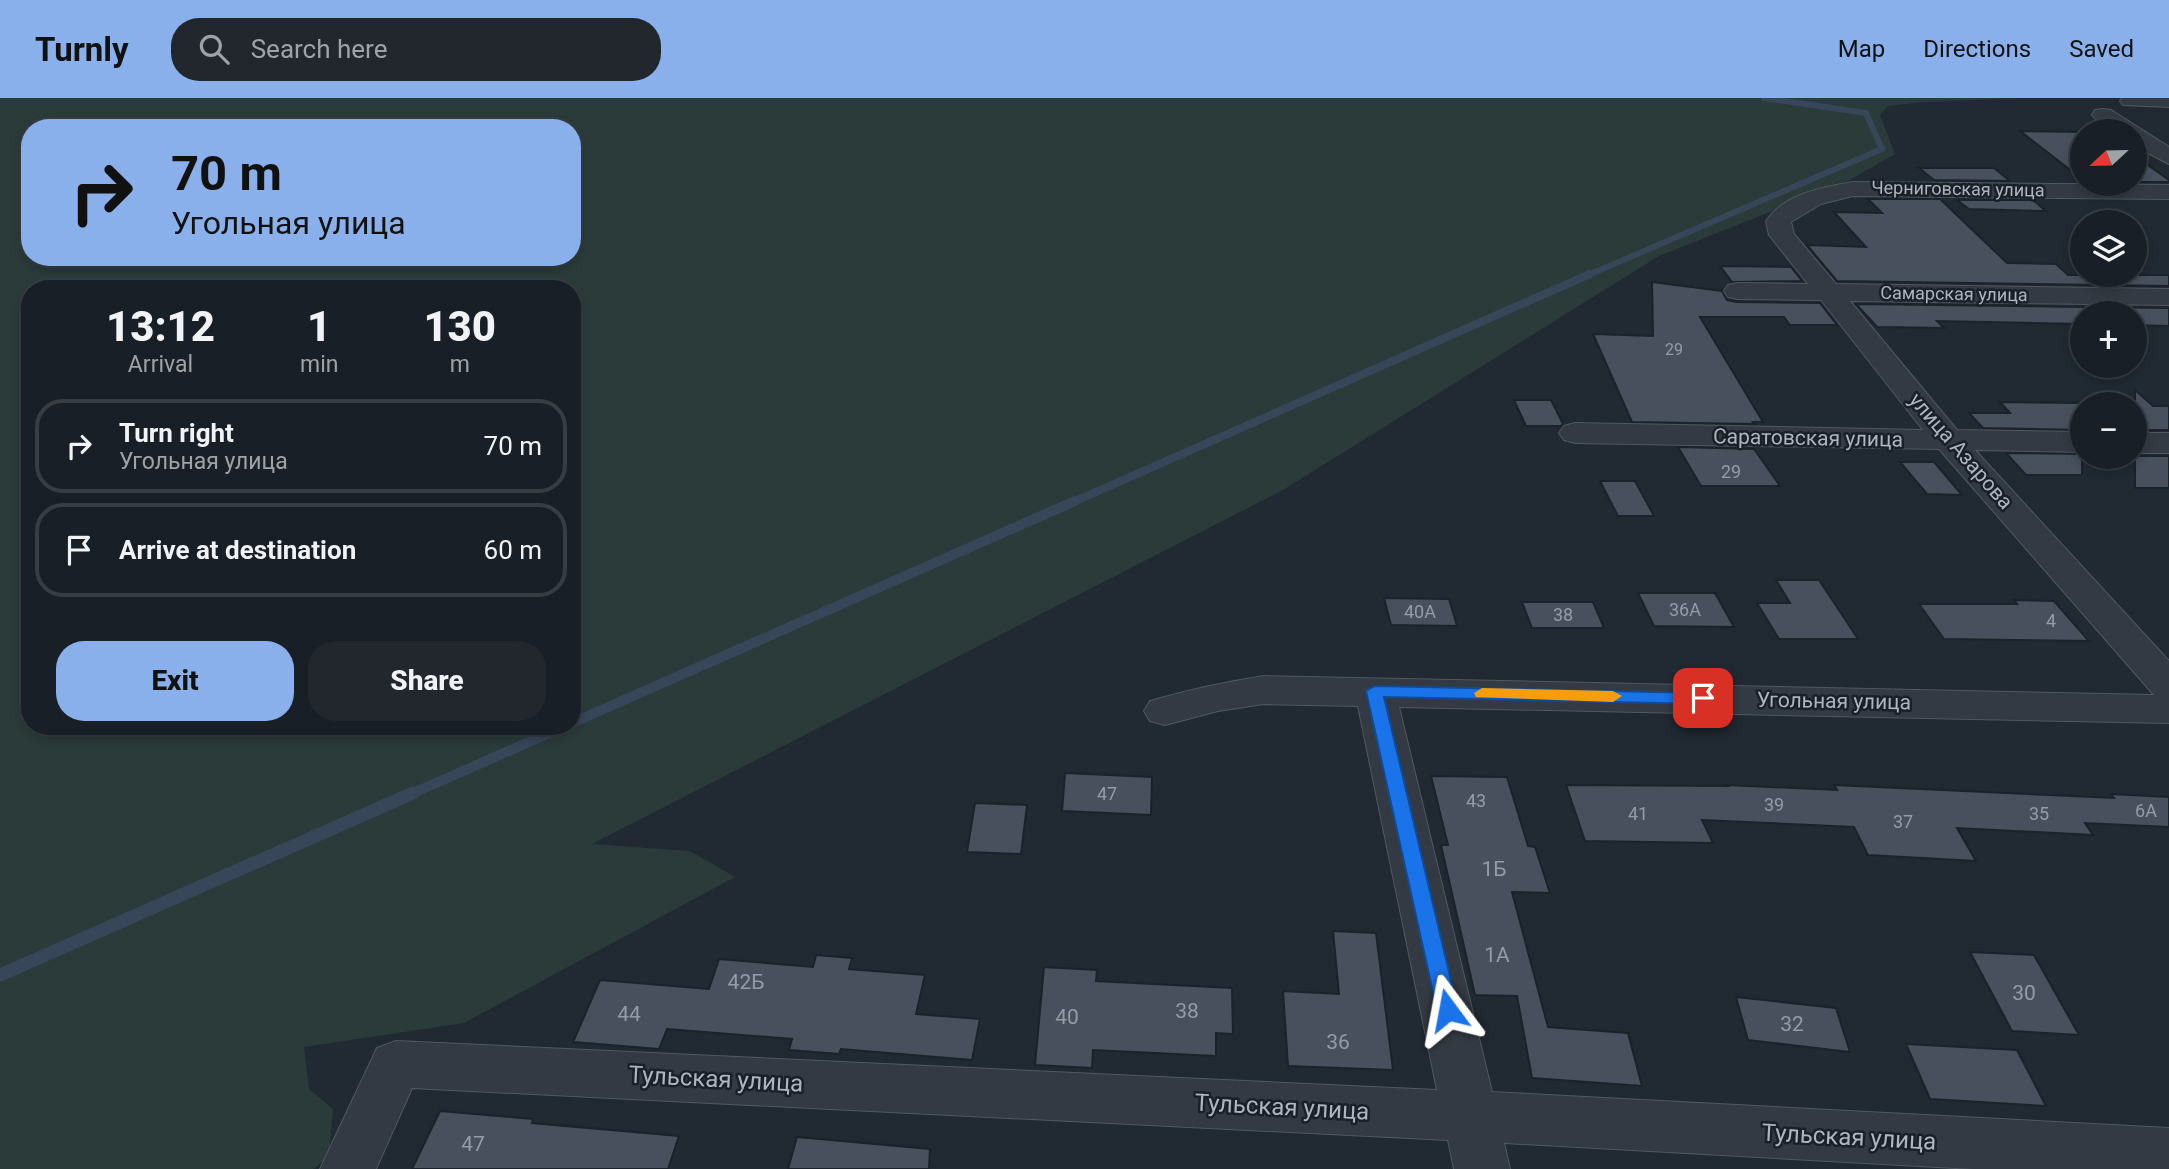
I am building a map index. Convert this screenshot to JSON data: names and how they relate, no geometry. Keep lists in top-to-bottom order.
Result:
{
  "streets": {
    "street": [
      "Черниговская улица",
      "Самарская улица",
      "Саратовская улица",
      "улица Азарова",
      "Угольная улица",
      "Тульская улица"
    ]
  },
  "crossings": [
    ["Черниговская улица", "улица Азарова"],
    ["Самарская улица", "улица Азарова"],
    ["Саратовская улица", "улица Азарова"]
  ],
  "house_numbers": [
    "29",
    "29",
    "36А",
    "40А",
    "38",
    "4",
    "47",
    "43",
    "39",
    "6А",
    "41",
    "35",
    "37",
    "1Б",
    "1А",
    "42Б",
    "30",
    "38",
    "44",
    "40",
    "32",
    "36",
    "47"
  ],
  "north": "left",
  "page": {
    "header": "Turnly",
    "search": "Search here",
    "nav": ["Map", "Directions", "Saved"],
    "map_buttons": ["+", "−"],
    "turn": ["70 m", "Угольная улица"],
    "eta": [
      "13:12",
      "Arrival",
      "1",
      "min",
      "130",
      "m"
    ],
    "list": [
      {
        "name": "Turn right",
        "note": "Угольная улица",
        "value": "70 m"
      },
      {
        "name": "Arrive at destination",
        "value": "60 m"
      }
    ],
    "buttons": ["Exit", "Share"]
  }
}
